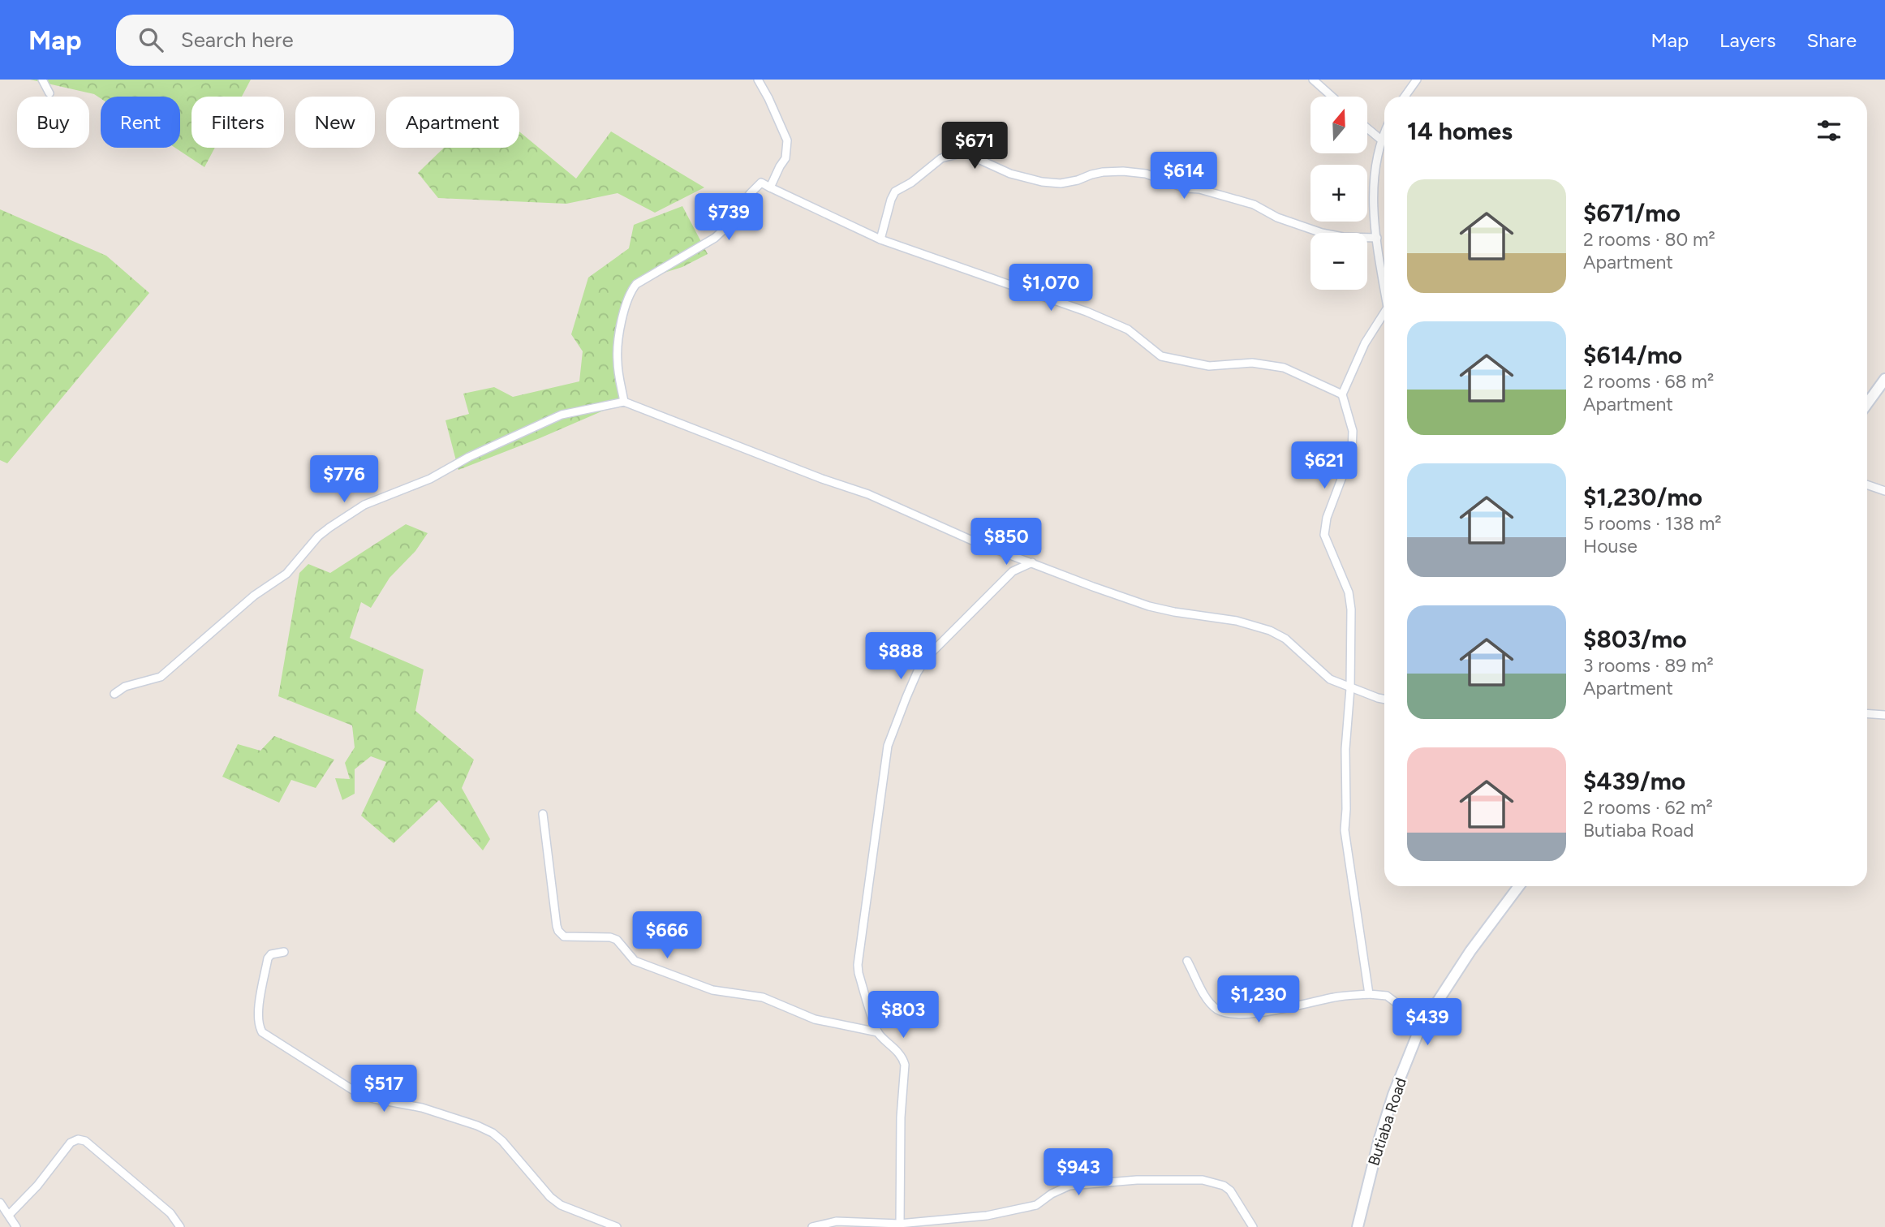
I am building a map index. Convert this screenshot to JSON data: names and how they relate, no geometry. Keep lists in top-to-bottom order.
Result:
{
  "streets": {
    "main road": ["Butiaba Road"]
  },
  "north": "top",
  "page": {
    "header": "Map",
    "search": "Search here",
    "nav": ["Map", "Layers", "Share"],
    "map_buttons": ["+", "−"],
    "chip": [
      "Buy",
      "Rent",
      "Filters",
      "New",
      "Apartment"
    ],
    "heading": "14 homes",
    "price": [
      "$671",
      "$614",
      "$739",
      "$1,070",
      "$621",
      "$776",
      "$850",
      "$888",
      "$666",
      "$1,230",
      "$803",
      "$439",
      "$517",
      "$943"
    ],
    "list": [
      {
        "name": "$671/mo",
        "note": "2 rooms · 80 m² · Apartment"
      },
      {
        "name": "$614/mo",
        "note": "2 rooms · 68 m² · Apartment"
      },
      {
        "name": "$1,230/mo",
        "note": "5 rooms · 138 m² · House"
      },
      {
        "name": "$803/mo",
        "note": "3 rooms · 89 m² · Apartment"
      },
      {
        "name": "$439/mo",
        "note": "2 rooms · 62 m² · Butiaba Road"
      }
    ]
  }
}
